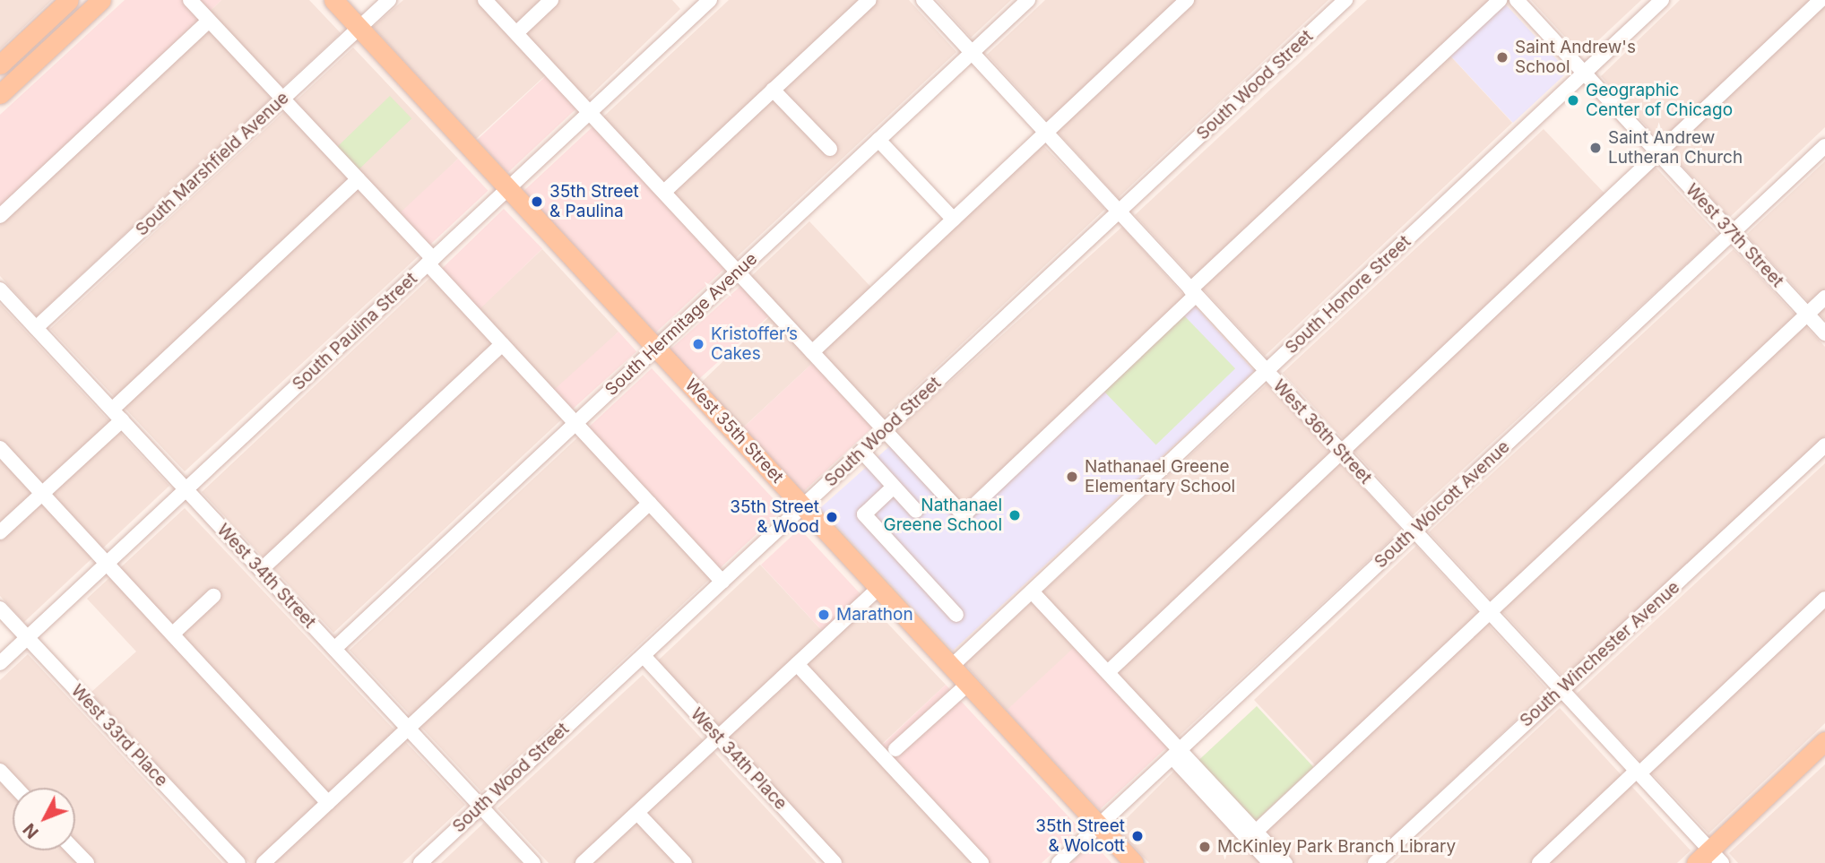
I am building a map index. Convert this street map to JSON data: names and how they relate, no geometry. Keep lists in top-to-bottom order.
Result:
{
  "streets": {
    "main road": ["West 35th Street"],
    "street": [
      "South Wood Street",
      "South Marshfield Avenue",
      "West 37th Street",
      "South Honore Street",
      "South Hermitage Avenue",
      "South Paulina Street",
      "West 36th Street",
      "South Wolcott Avenue",
      "West 34th Street",
      "South Winchester Avenue",
      "West 33rd Place",
      "West 34th Place"
    ]
  },
  "crossings": [
    ["South Wood Street", "West 35th Street"],
    ["South Wood Street", "West 36th Street"],
    ["South Wood Street", "West 34th Street"],
    ["South Wood Street", "West 34th Place"],
    ["South Marshfield Avenue", "West 35th Street"],
    ["South Marshfield Avenue", "West 34th Street"],
    ["West 37th Street", "South Honore Street"],
    ["West 37th Street", "South Wolcott Avenue"],
    ["South Honore Street", "West 35th Street"],
    ["South Honore Street", "West 36th Street"],
    ["South Hermitage Avenue", "West 35th Street"],
    ["South Hermitage Avenue", "West 36th Street"],
    ["South Hermitage Avenue", "West 34th Street"],
    ["South Paulina Street", "West 35th Street"],
    ["South Paulina Street", "West 34th Street"],
    ["South Paulina Street", "West 33rd Place"],
    ["West 35th Street", "South Wolcott Avenue"],
    ["West 36th Street", "South Wolcott Avenue"],
    ["West 36th Street", "South Winchester Avenue"]
  ],
  "places": [
    "Saint Andrew's School",
    "Geographic Center of Chicago",
    "Saint Andrew Lutheran Church",
    "35th Street & Paulina",
    "Kristoffer’s Cakes",
    "Nathanael Greene Elementary School",
    "Nathanael Greene School",
    "35th Street & Wood",
    "Marathon",
    "35th Street & Wolcott",
    "McKinley Park Branch Library"
  ],
  "north": "bottom left"
}
